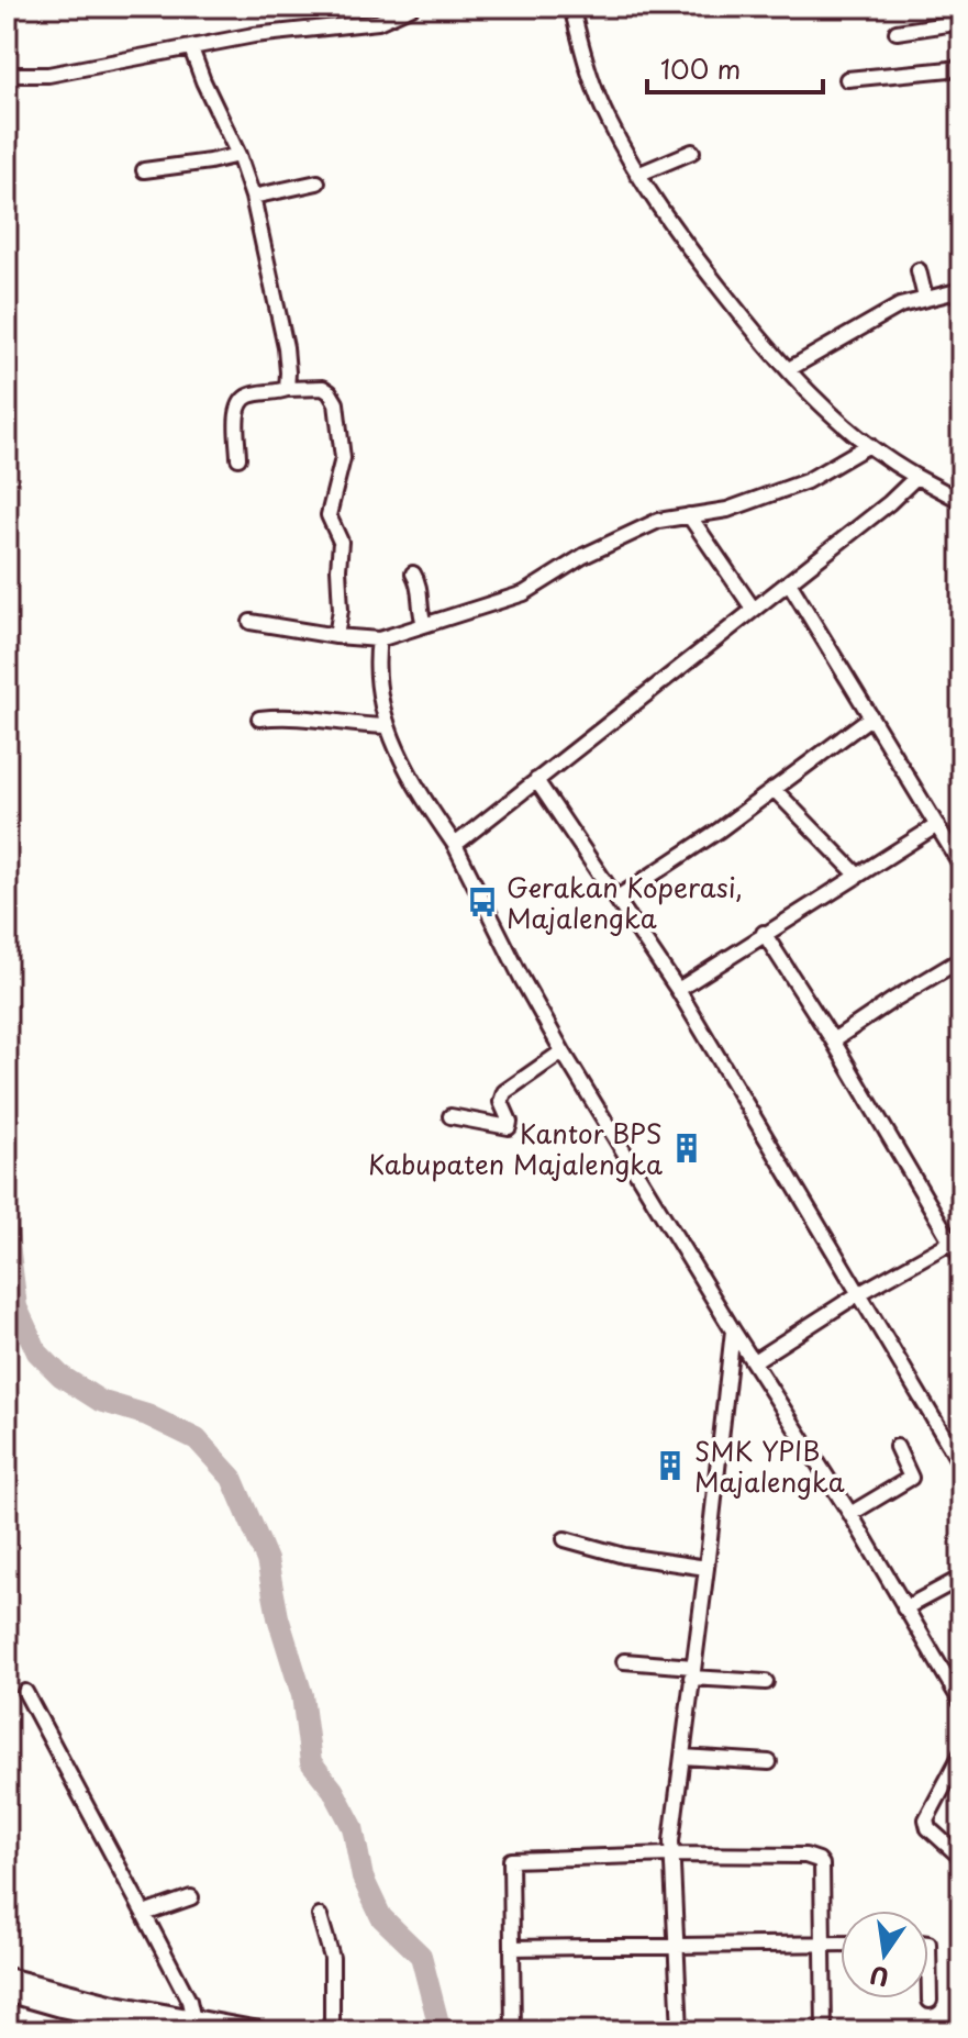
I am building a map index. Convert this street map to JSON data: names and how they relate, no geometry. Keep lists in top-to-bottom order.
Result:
{
  "places": {
    "bus stop": ["Gerakan Koperasi, Majalengka"],
    "building": ["Kantor BPS Kabupaten Majalengka", "SMK YPIB Majalengka"]
  },
  "scale_bar": "100 m",
  "north": "bottom"
}
